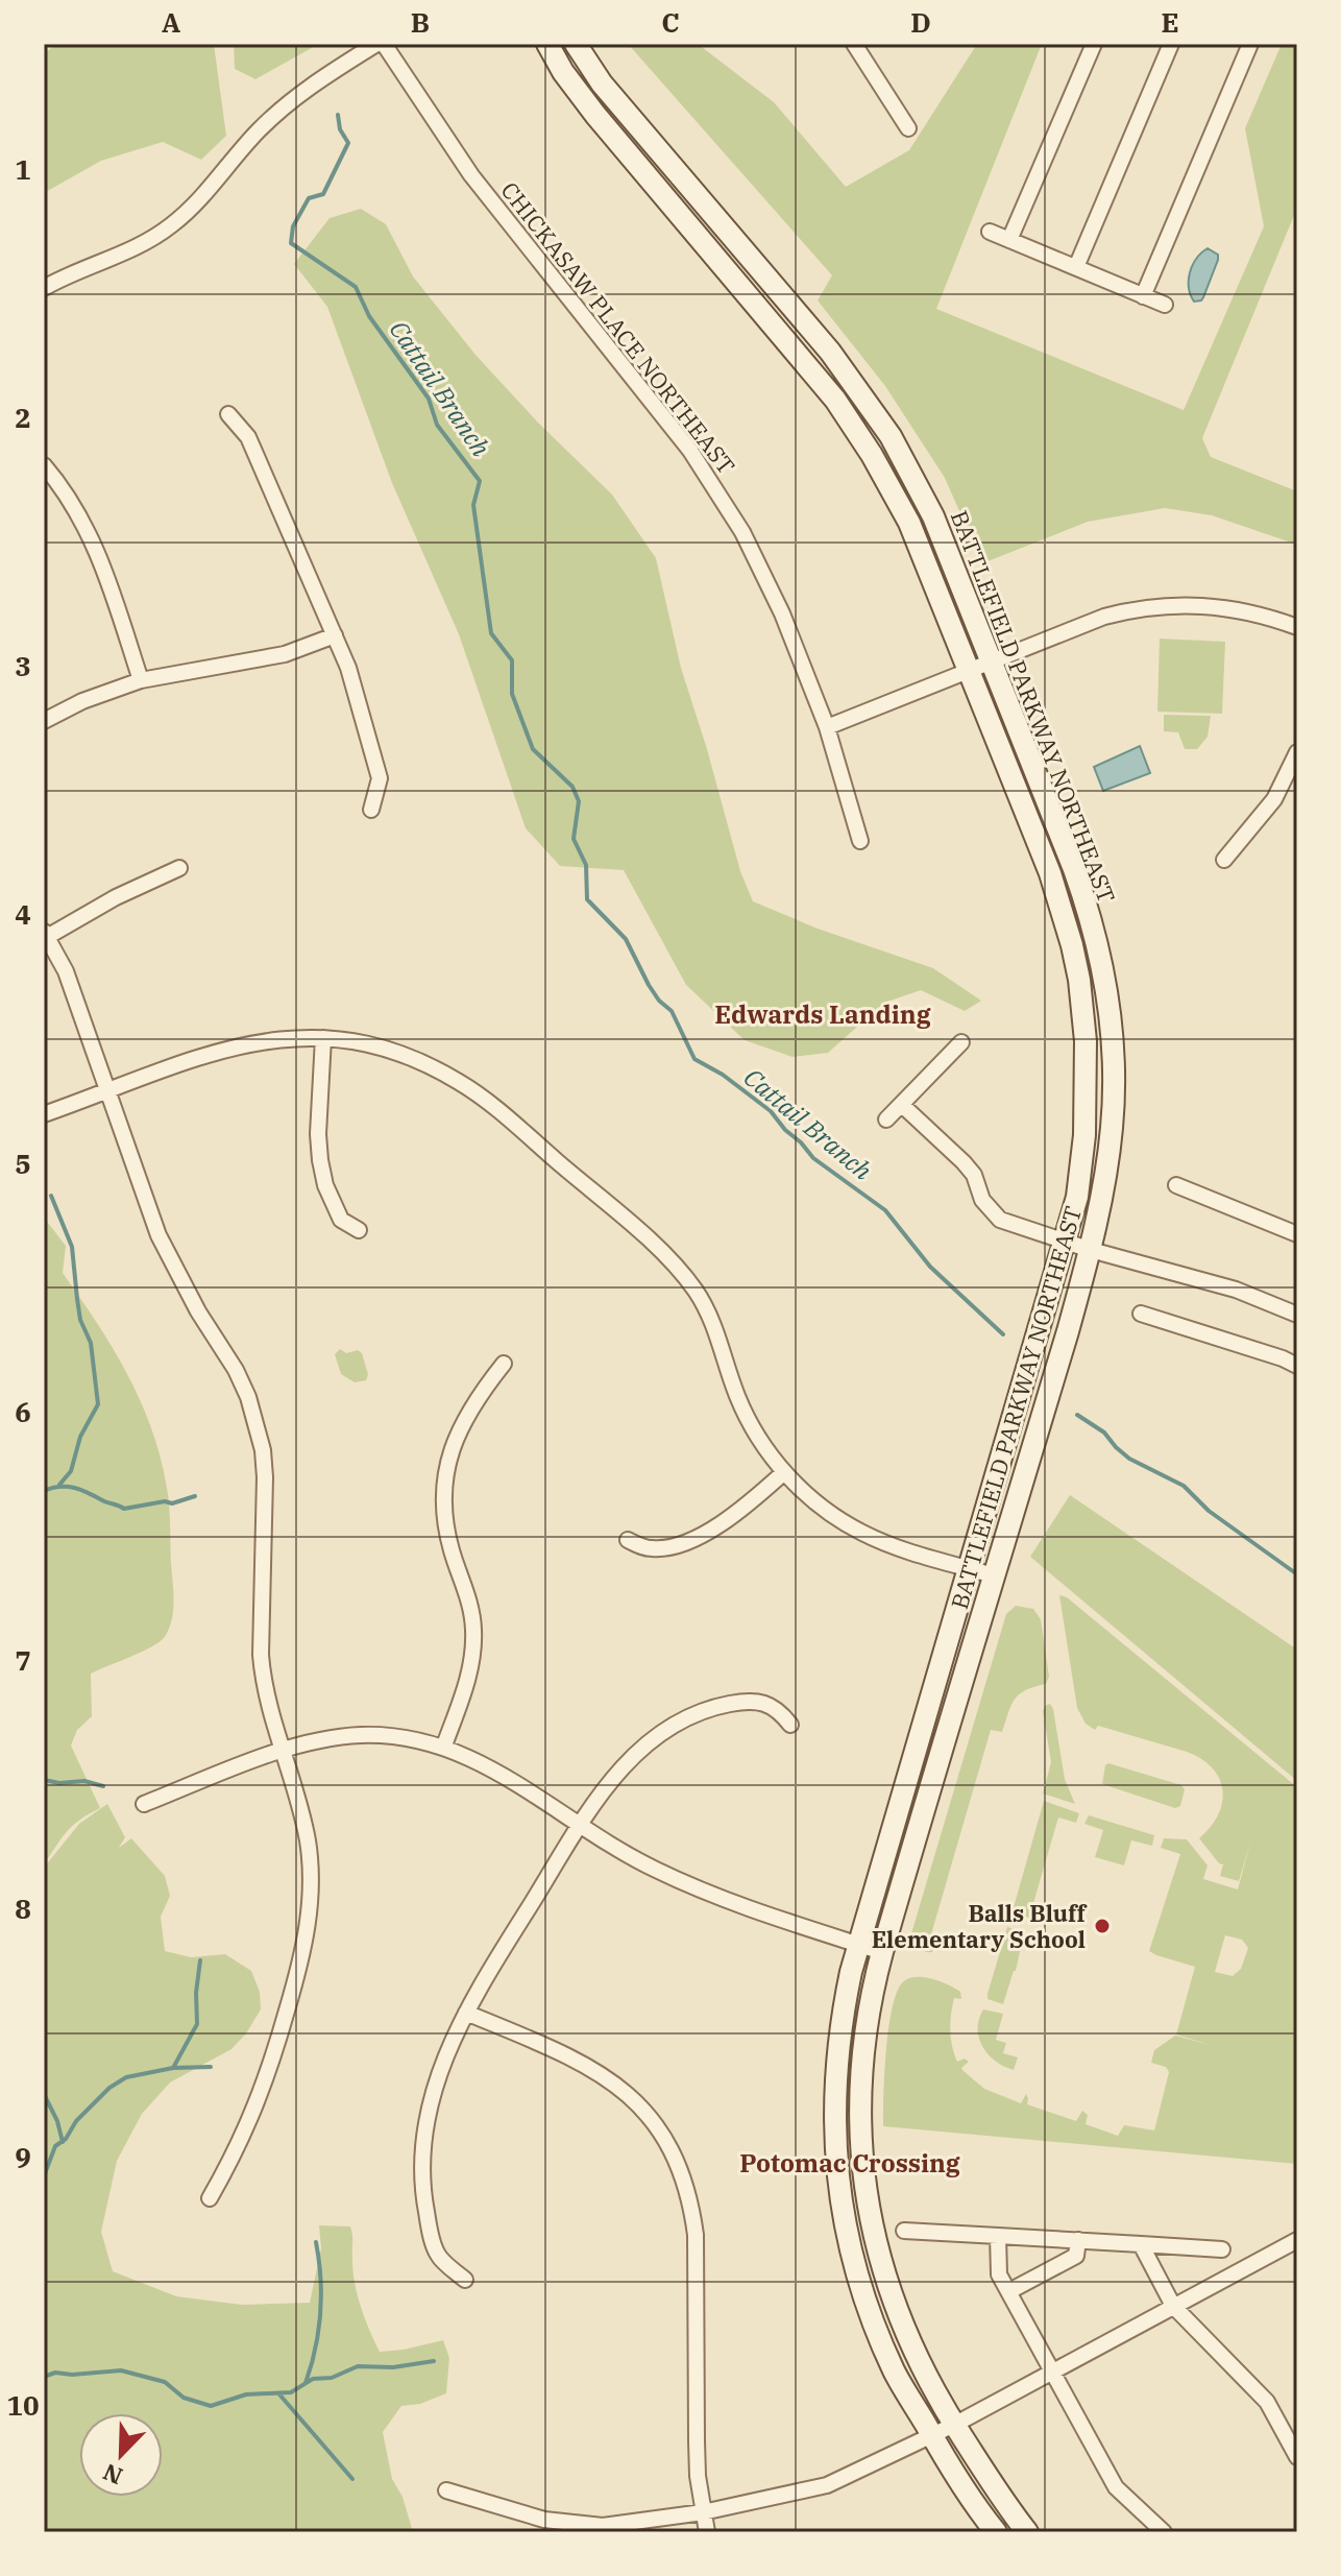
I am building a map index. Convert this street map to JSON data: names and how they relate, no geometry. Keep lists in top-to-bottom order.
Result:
{
  "streets": {
    "main road": ["BATTLEFIELD PARKWAY NORTHEAST"],
    "street": ["CHICKASAW PLACE NORTHEAST"]
  },
  "districts": ["Edwards Landing", "Potomac Crossing"],
  "water": ["Cattail Branch"],
  "places": ["Balls Bluff Elementary School"],
  "north": "bottom left",
  "grid": {
    "columns": [
      "A",
      "B",
      "C",
      "D",
      "E"
    ],
    "rows": [
      "1",
      "2",
      "3",
      "4",
      "5",
      "6",
      "7",
      "8",
      "9",
      "10"
    ]
  }
}
